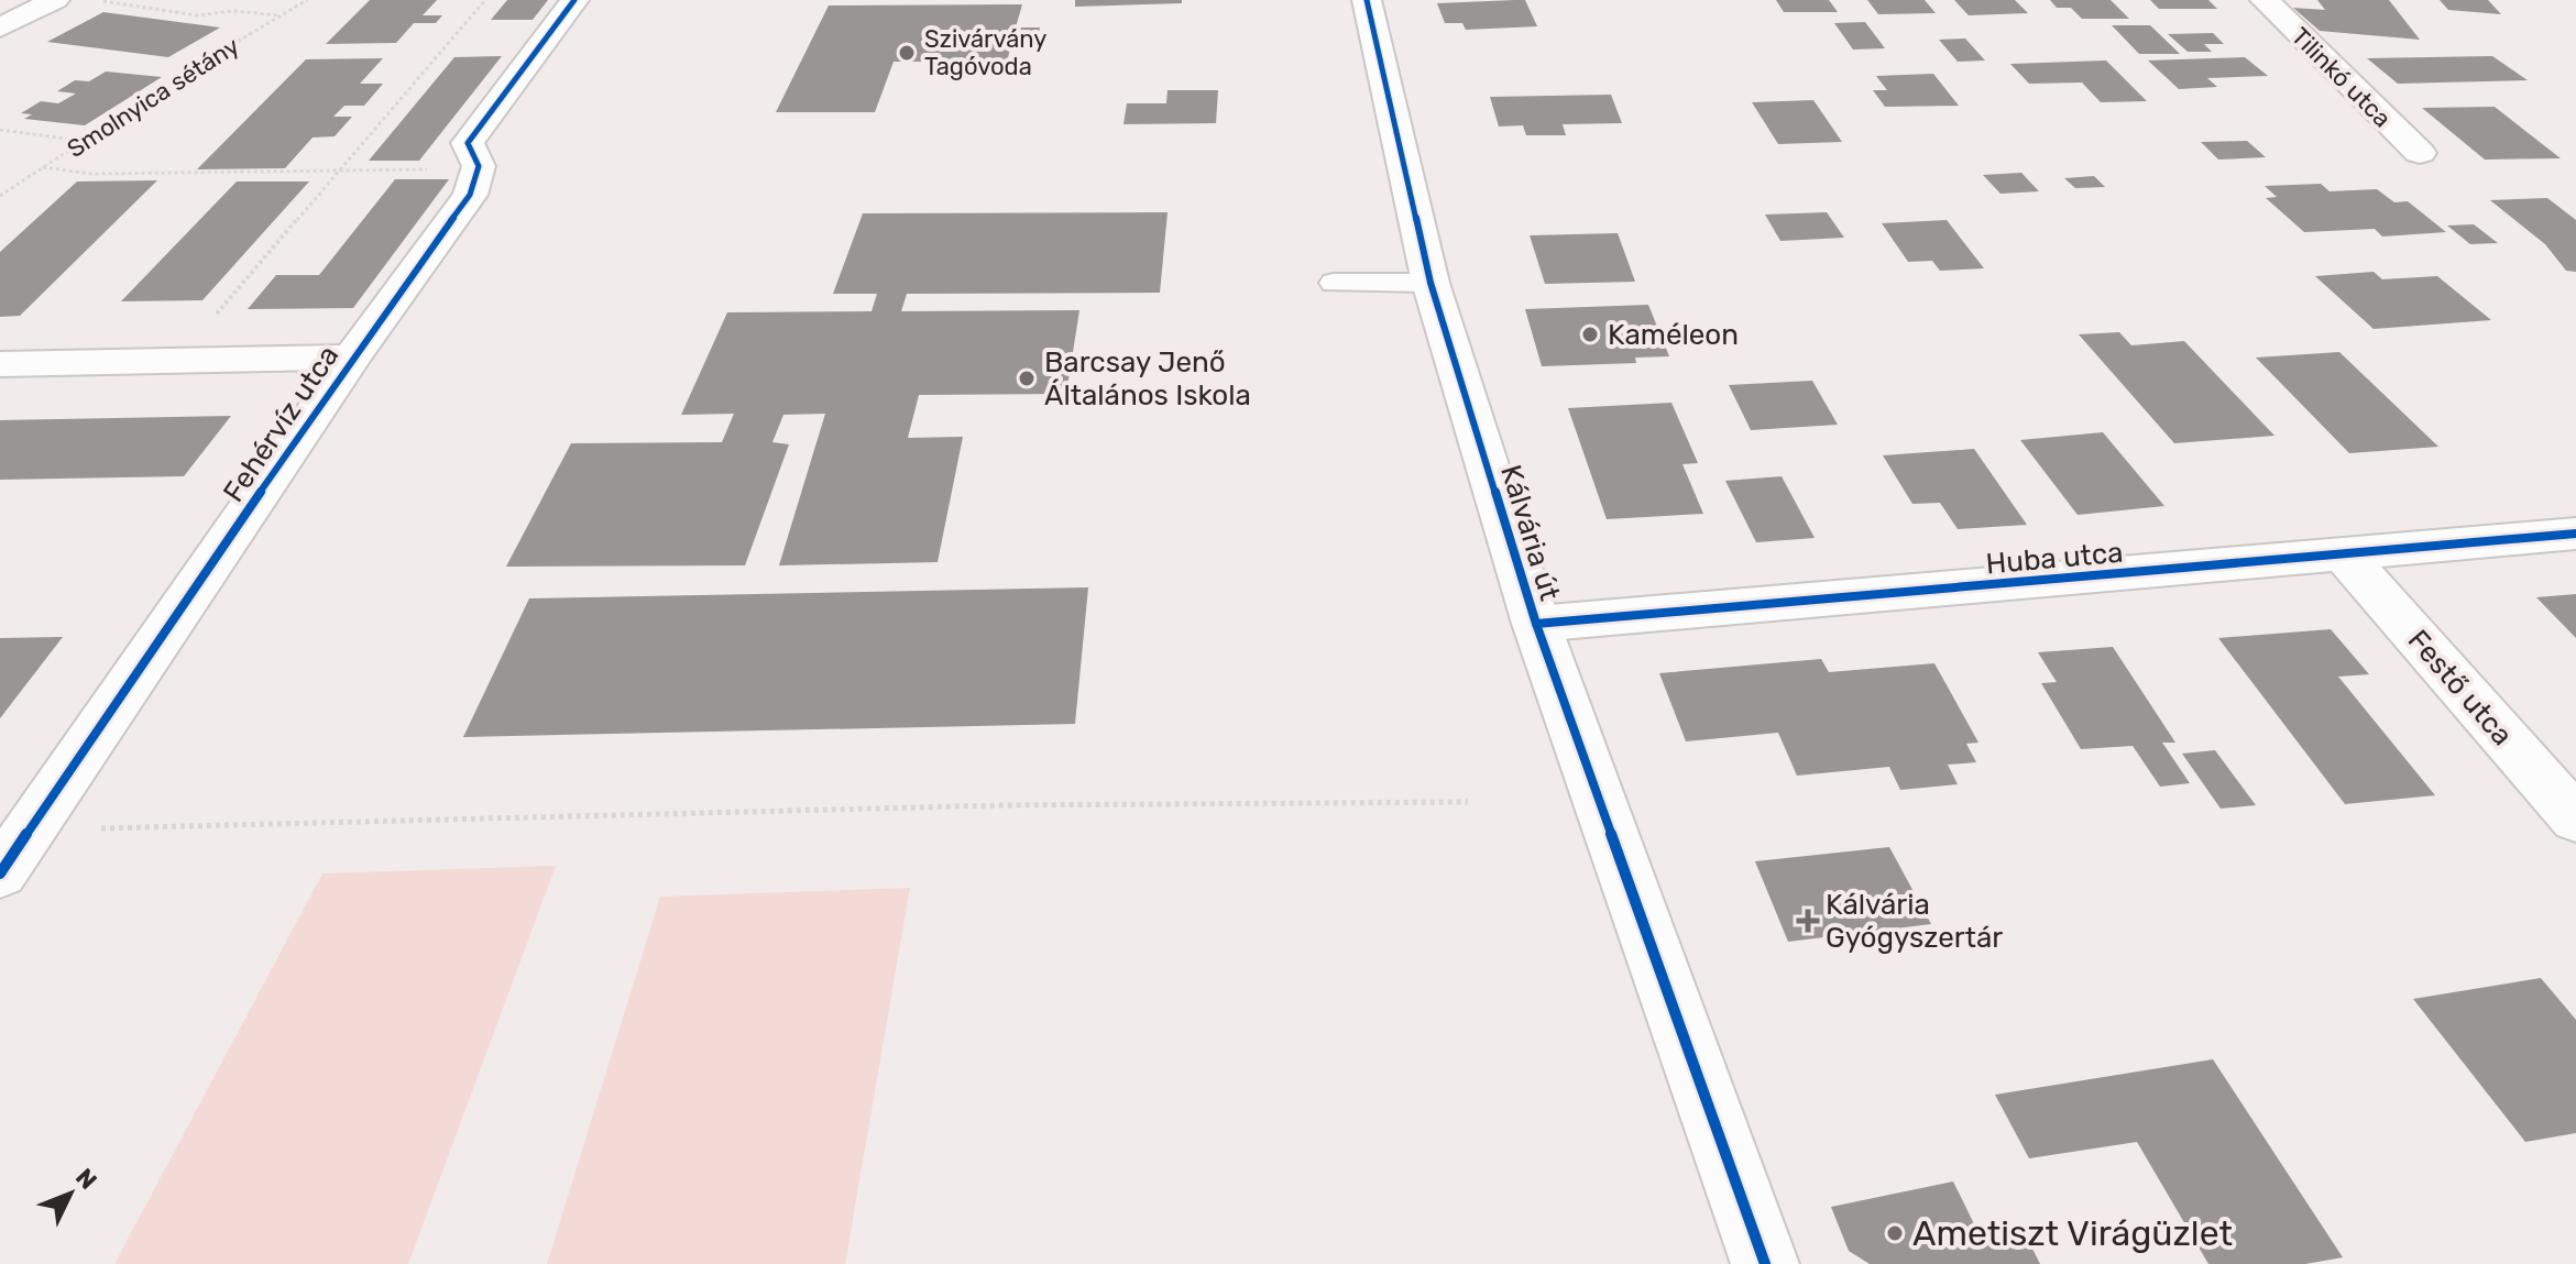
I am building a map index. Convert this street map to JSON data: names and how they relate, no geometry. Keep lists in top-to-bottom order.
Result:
{
  "streets": {
    "street": [
      "Tilinkó utca",
      "Fehérvíz utca",
      "Kálvária út",
      "Huba utca",
      "Festő utca"
    ],
    "path": ["Smolnyica sétány"]
  },
  "crossings": [
    ["Kálvária út", "Huba utca"],
    ["Huba utca", "Festő utca"]
  ],
  "places": {
    "other": [
      "Szivárvány Tagóvoda",
      "Kaméleon",
      "Barcsay Jenő Általános Iskola",
      "Ametiszt Virágüzlet"
    ],
    "health": ["Kálvária Gyógyszertár"]
  },
  "north": "top right"
}
